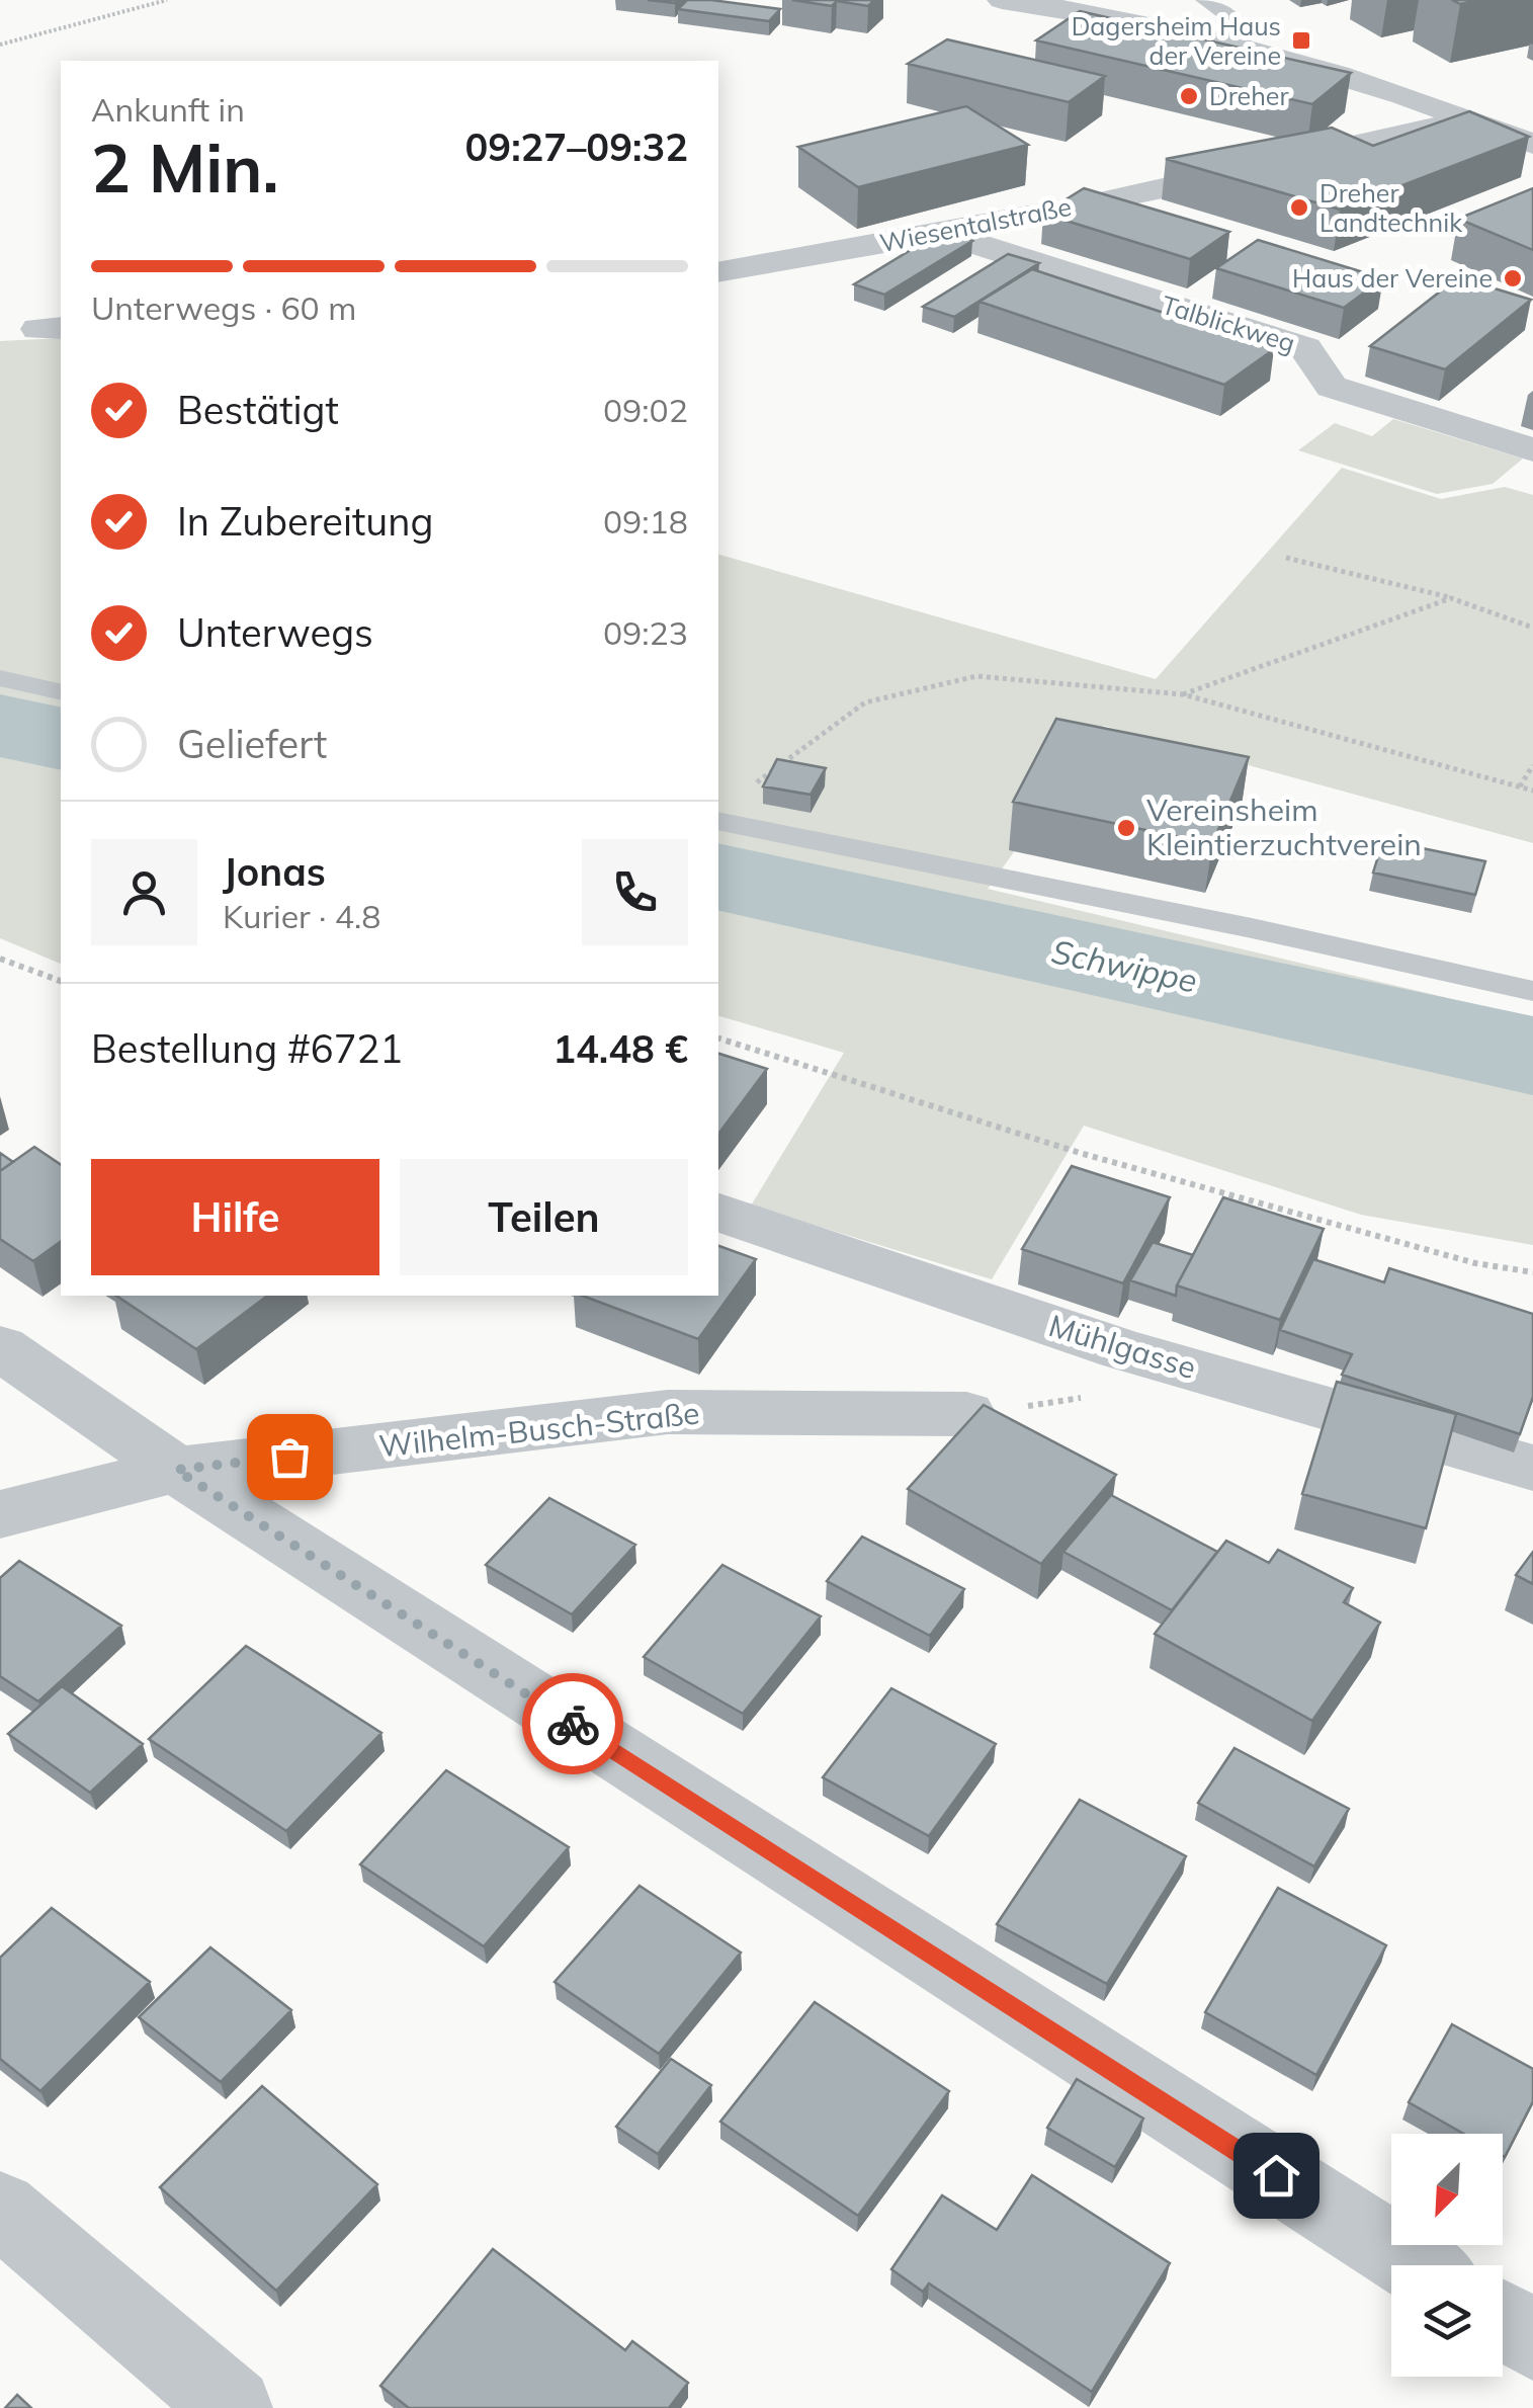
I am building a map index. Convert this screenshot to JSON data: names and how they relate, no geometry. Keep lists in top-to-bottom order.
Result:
{
  "streets": {
    "street": [
      "Wiesentalstraße",
      "Talblickweg",
      "Mühlgasse",
      "Wilhelm-Busch-Straße"
    ]
  },
  "water": ["Schwippe"],
  "places": {
    "transit": ["Dagersheim Haus der Vereine"],
    "other": [
      "Dreher",
      "Dreher Landtechnik",
      "Haus der Vereine",
      "Vereinsheim Kleintierzuchtverein"
    ]
  },
  "north": "bottom left",
  "page": {
    "heading": ["2 Min.", "Ankunft in", "09:27–09:32"],
    "panel": [
      "Jonas",
      "Kurier · 4.8",
      "Bestellung #6721",
      "14.48 €"
    ],
    "bar": "Unterwegs · 60 m",
    "list": [
      ["Bestätigt", "09:02"],
      ["In Zubereitung", "09:18"],
      ["Unterwegs", "09:23"],
      "Geliefert"
    ],
    "buttons": ["Hilfe", "Teilen"]
  }
}
